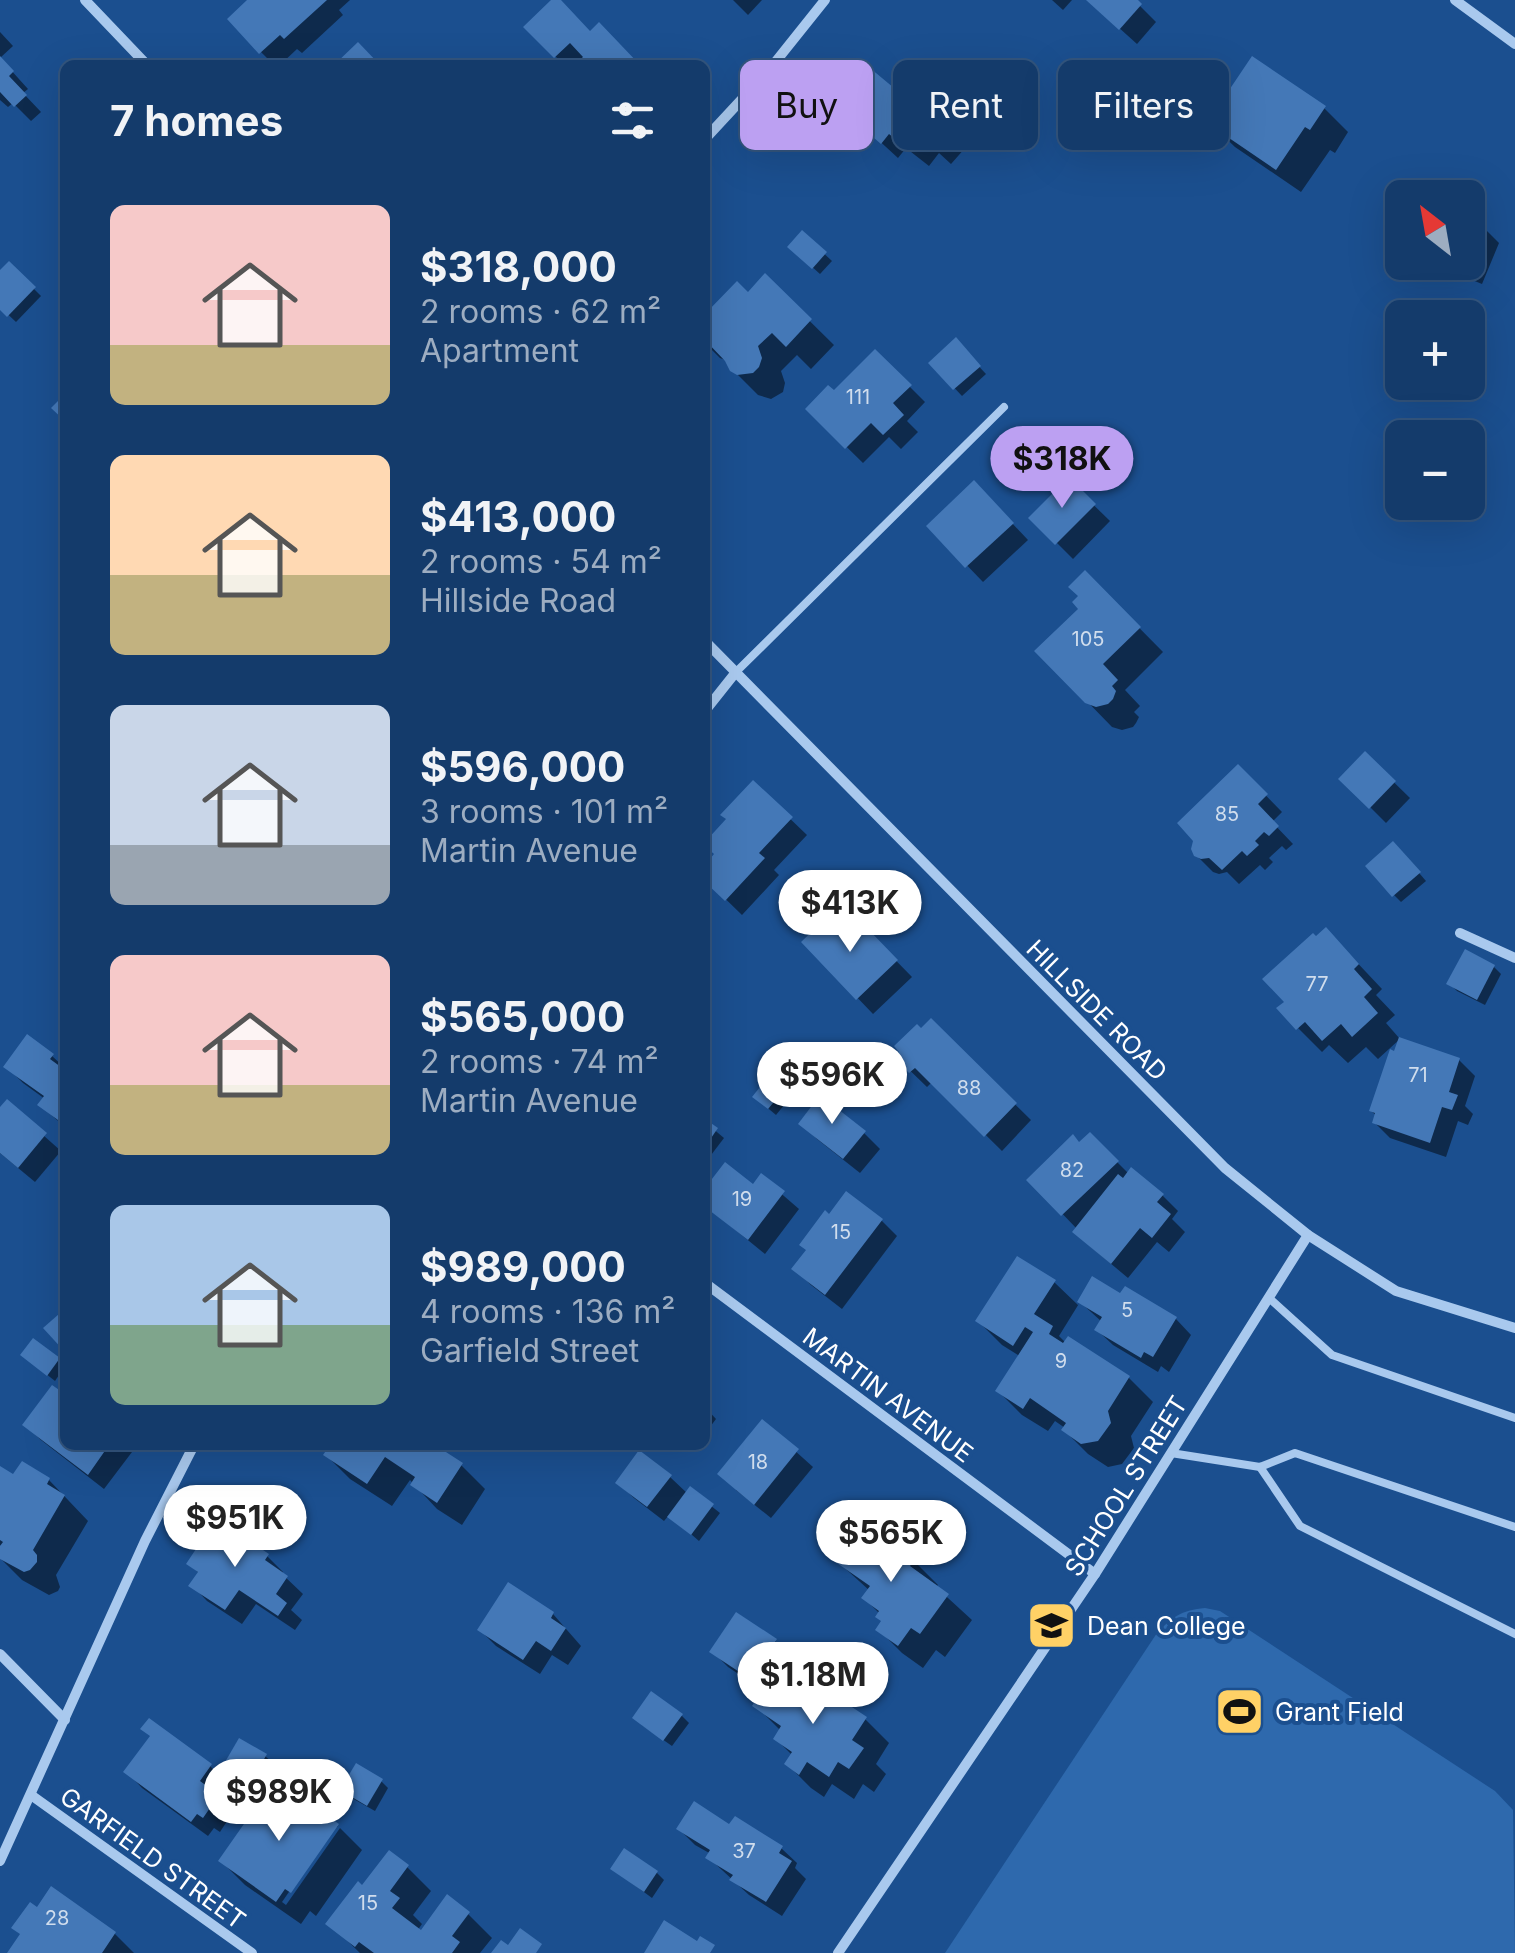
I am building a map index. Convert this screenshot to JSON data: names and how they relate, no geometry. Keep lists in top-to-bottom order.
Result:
{
  "streets": {
    "street": [
      "HILLSIDE ROAD",
      "MARTIN AVENUE",
      "SCHOOL STREET",
      "GARFIELD STREET"
    ]
  },
  "crossings": [
    ["HILLSIDE ROAD", "SCHOOL STREET"],
    ["MARTIN AVENUE", "SCHOOL STREET"]
  ],
  "places": {
    "school or university": ["Dean College"],
    "sports": ["Grant Field"]
  },
  "house_numbers": [
    "111",
    "105",
    "85",
    "77",
    "71",
    "88",
    "82",
    "19",
    "15",
    "5",
    "9",
    "18",
    "37",
    "15",
    "28"
  ],
  "north": "top left",
  "page": {
    "chip": ["Buy", "Rent", "Filters"],
    "heading": "7 homes",
    "map_buttons": ["+", "−"],
    "list": [
      {
        "name": "$318,000",
        "note": "2 rooms · 62 m² · Apartment"
      },
      {
        "name": "$413,000",
        "note": "2 rooms · 54 m² · Hillside Road"
      },
      {
        "name": "$596,000",
        "note": "3 rooms · 101 m² · Martin Avenue"
      },
      {
        "name": "$565,000",
        "note": "2 rooms · 74 m² · Martin Avenue"
      },
      {
        "name": "$989,000",
        "note": "4 rooms · 136 m² · Garfield Street"
      }
    ],
    "price": [
      "$318K",
      "$413K",
      "$596K",
      "$951K",
      "$565K",
      "$1.18M",
      "$989K"
    ]
  }
}
